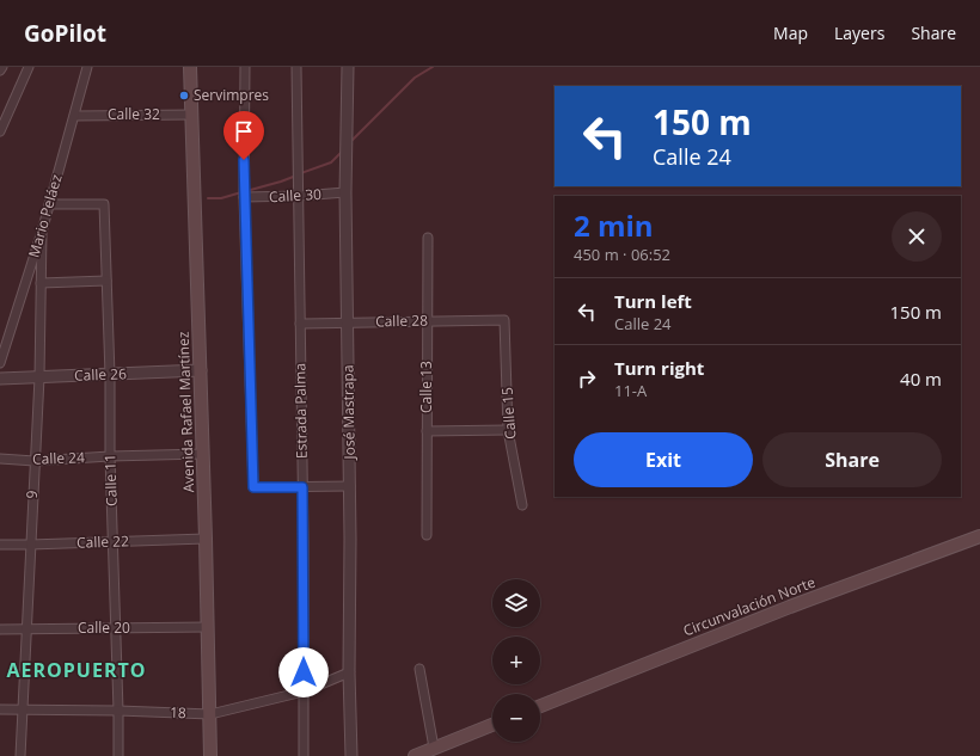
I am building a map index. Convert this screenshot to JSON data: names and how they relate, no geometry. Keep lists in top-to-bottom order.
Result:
{
  "streets": {
    "main road": ["Avenida Rafael Martínez", "Circunvalación Norte"],
    "street": [
      "Calle 32",
      "Calle 30",
      "Mario Peláez",
      "Calle 28",
      "Calle 26",
      "Calle 13",
      "Estrada Palma",
      "José Mastrapa",
      "Calle 15",
      "Calle 24",
      "Calle 11",
      "9",
      "Calle 22",
      "Calle 20",
      "18"
    ]
  },
  "crossings": [
    ["Calle 32", "Mario Peláez"],
    ["Calle 32", "Avenida Rafael Martínez"],
    ["Calle 30", "Estrada Palma"],
    ["Calle 30", "José Mastrapa"],
    ["Mario Peláez", "Calle 11"],
    ["Mario Peláez", "9"],
    ["Calle 28", "Calle 13"],
    ["Calle 28", "Estrada Palma"],
    ["Calle 28", "José Mastrapa"],
    ["Calle 28", "Calle 15"],
    ["Calle 26", "Avenida Rafael Martínez"],
    ["Calle 26", "Calle 11"],
    ["Calle 26", "9"],
    ["Estrada Palma", "18"],
    ["Avenida Rafael Martínez", "Calle 24"],
    ["Avenida Rafael Martínez", "Calle 22"],
    ["Avenida Rafael Martínez", "Calle 20"],
    ["Avenida Rafael Martínez", "18"],
    ["José Mastrapa", "18"],
    ["Calle 24", "Calle 11"],
    ["Calle 24", "9"],
    ["Calle 11", "Calle 22"],
    ["Calle 11", "Calle 20"],
    ["Calle 11", "18"],
    ["9", "Calle 22"],
    ["9", "Calle 20"],
    ["9", "18"]
  ],
  "districts": ["AEROPUERTO"],
  "places": ["Servimpres"],
  "page": {
    "header": "GoPilot",
    "nav": ["Map", "Layers", "Share"],
    "turn": ["150 m", "Calle 24"],
    "heading": ["2 min", "450 m · 06:52"],
    "list": [
      {
        "name": "Turn left",
        "note": "Calle 24",
        "value": "150 m"
      },
      {
        "name": "Turn right",
        "note": "11-A",
        "value": "40 m"
      }
    ],
    "buttons": ["Exit", "Share"],
    "map_buttons": ["+", "−"]
  }
}
